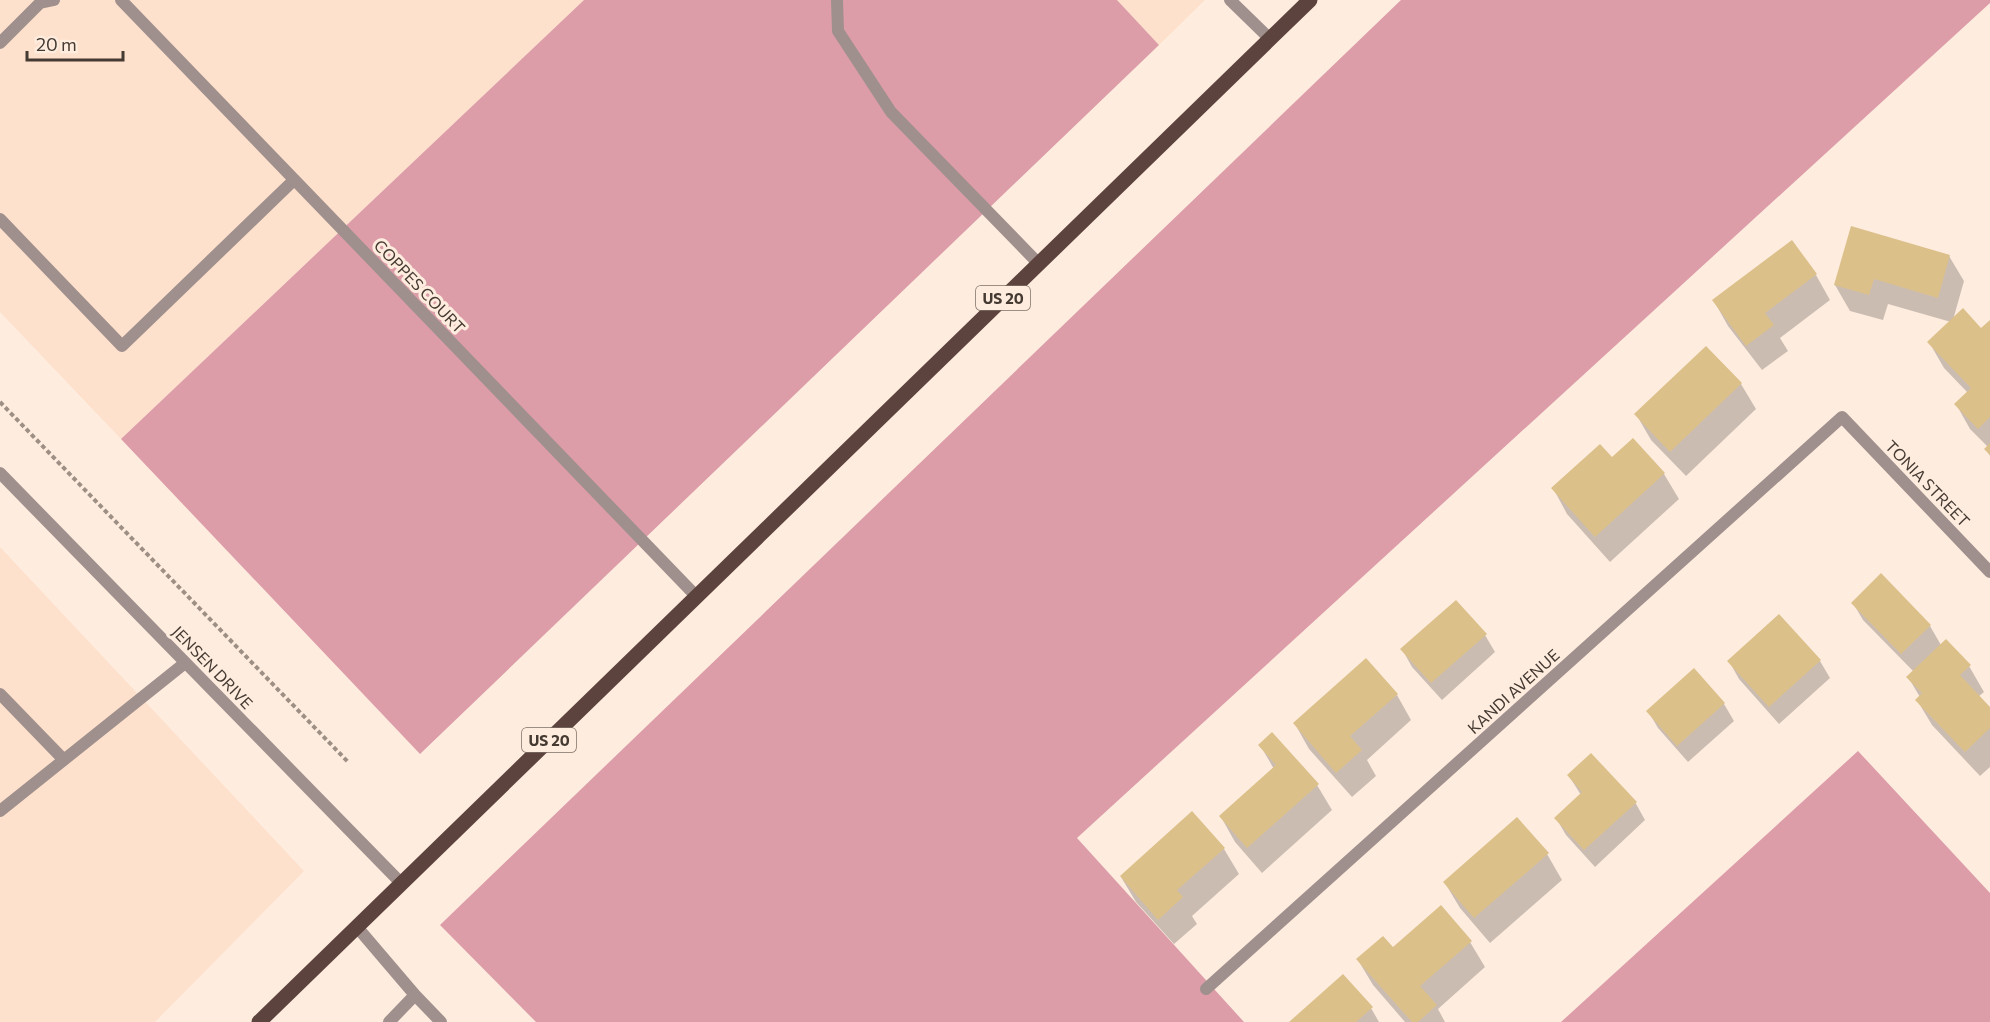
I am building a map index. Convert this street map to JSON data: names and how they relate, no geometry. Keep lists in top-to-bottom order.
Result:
{
  "streets": {
    "main road": ["US 20"],
    "street": [
      "COPPES COURT",
      "TONIA STREET",
      "JENSEN DRIVE",
      "KANDI AVENUE"
    ]
  },
  "crossings": [
    ["COPPES COURT", "US 20"],
    ["US 20", "JENSEN DRIVE"],
    ["TONIA STREET", "KANDI AVENUE"]
  ],
  "scale_bar": "20 m"
}
